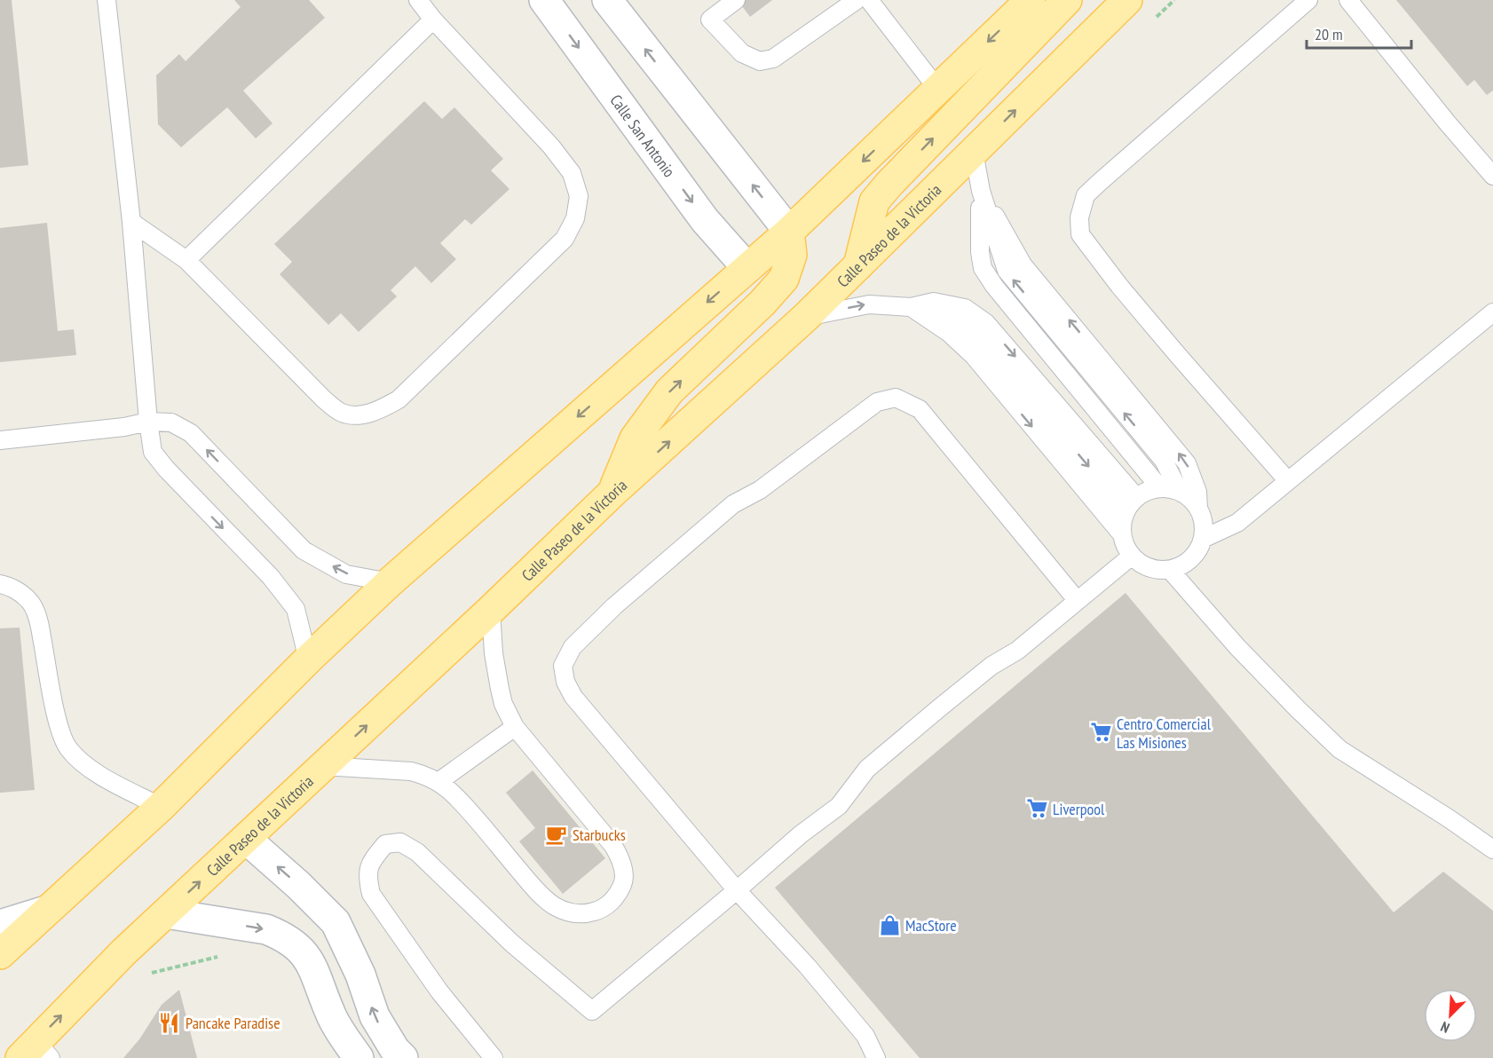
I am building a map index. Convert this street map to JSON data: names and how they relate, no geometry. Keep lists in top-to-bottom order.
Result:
{
  "streets": {
    "main road": ["Calle Paseo de la Victoria"],
    "street": ["Calle San Antonio"]
  },
  "places": {
    "supermarket": ["Centro Comercial Las Misiones", "Liverpool"],
    "cafe": ["Starbucks"],
    "shop": ["MacStore"],
    "restaurant": ["Pancake Paradise"]
  },
  "scale_bar": "20 m",
  "north": "bottom left"
}
